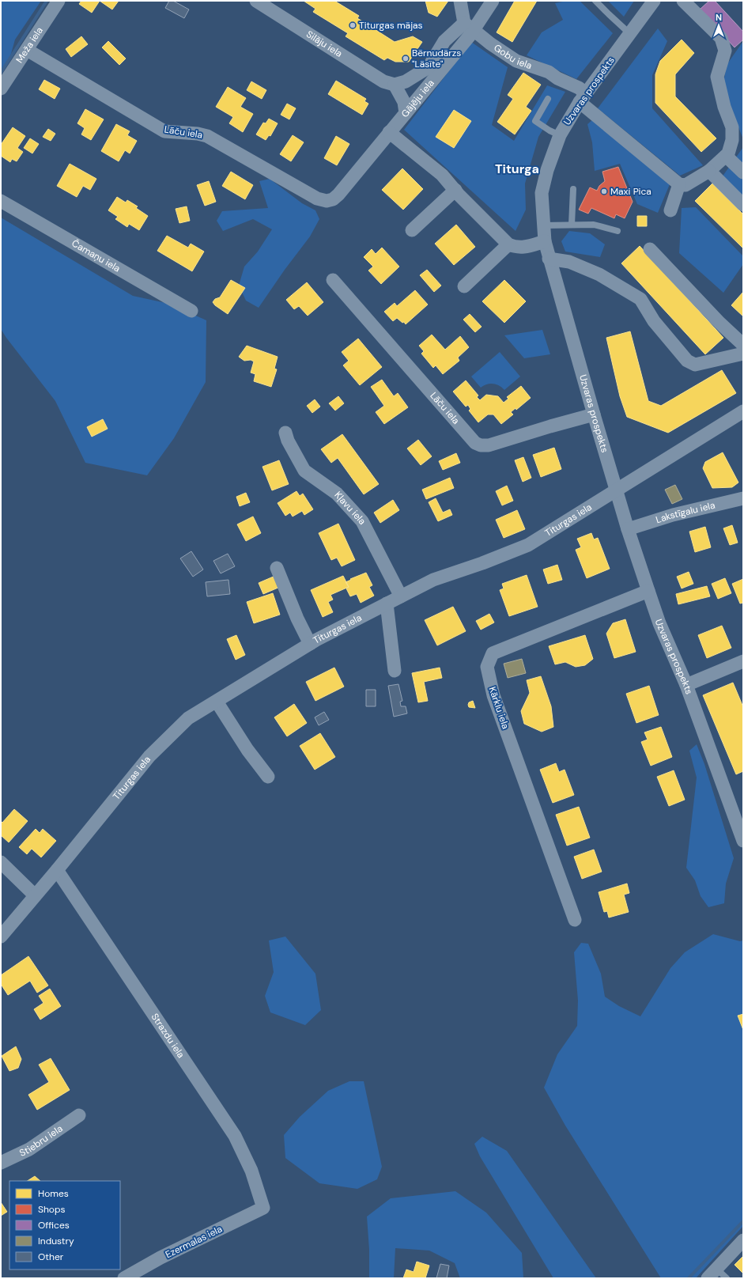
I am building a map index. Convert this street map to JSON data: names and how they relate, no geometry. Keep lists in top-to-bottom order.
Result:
{
  "streets": {
    "street": [
      "Silāju iela",
      "Meža iela",
      "Gobu iela",
      "Uzvaras prospekts",
      "Gājēju iela",
      "Lāču iela",
      "Čamaņu iela",
      "Kļavu iela",
      "Lakstīgalu iela",
      "Titurgas iela",
      "Kārklu iela",
      "Strazdu iela",
      "Stiebru iela",
      "Ezermalas iela"
    ]
  },
  "crossings": [
    ["Meža iela", "Lāču iela"],
    ["Gobu iela", "Uzvaras prospekts"],
    ["Gobu iela", "Gājēju iela"],
    ["Uzvaras prospekts", "Lāču iela"],
    ["Uzvaras prospekts", "Lakstīgalu iela"],
    ["Uzvaras prospekts", "Titurgas iela"],
    ["Uzvaras prospekts", "Kārklu iela"],
    ["Gājēju iela", "Lāču iela"],
    ["Kļavu iela", "Titurgas iela"],
    ["Titurgas iela", "Strazdu iela"],
    ["Strazdu iela", "Ezermalas iela"]
  ],
  "districts": ["Titurga"],
  "places": ["Titurgas mājas", "Bērnudārzs \"Lāsīte\"", "Maxi Pica"],
  "legend": [
    "Homes",
    "Shops",
    "Offices",
    "Industry",
    "Other"
  ],
  "north": "top"
}
